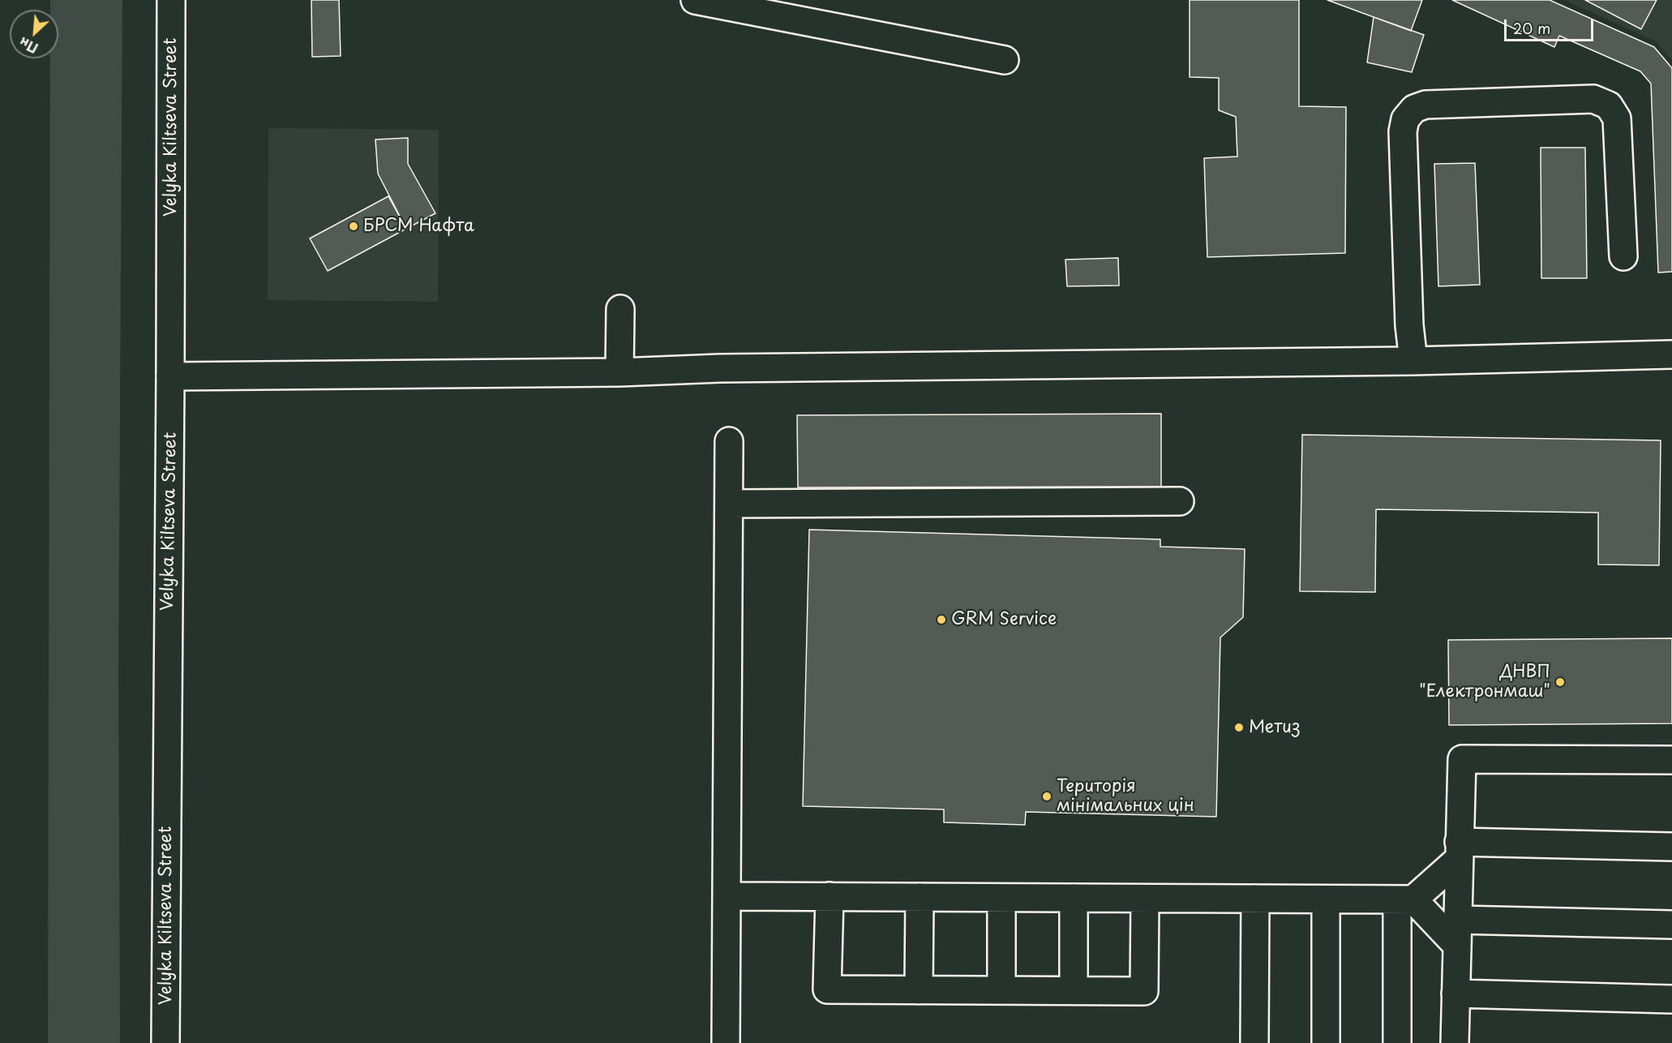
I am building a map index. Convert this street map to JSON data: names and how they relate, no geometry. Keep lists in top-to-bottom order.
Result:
{
  "streets": {
    "main road": ["Velyka Kiltseva Street"]
  },
  "places": [
    "БРСМ Нафта",
    "GRM Service",
    "ДНВП \"Електронмаш\"",
    "Метиз",
    "Територія мінімальних цін"
  ],
  "scale_bar": "20 m",
  "north": "bottom left"
}
